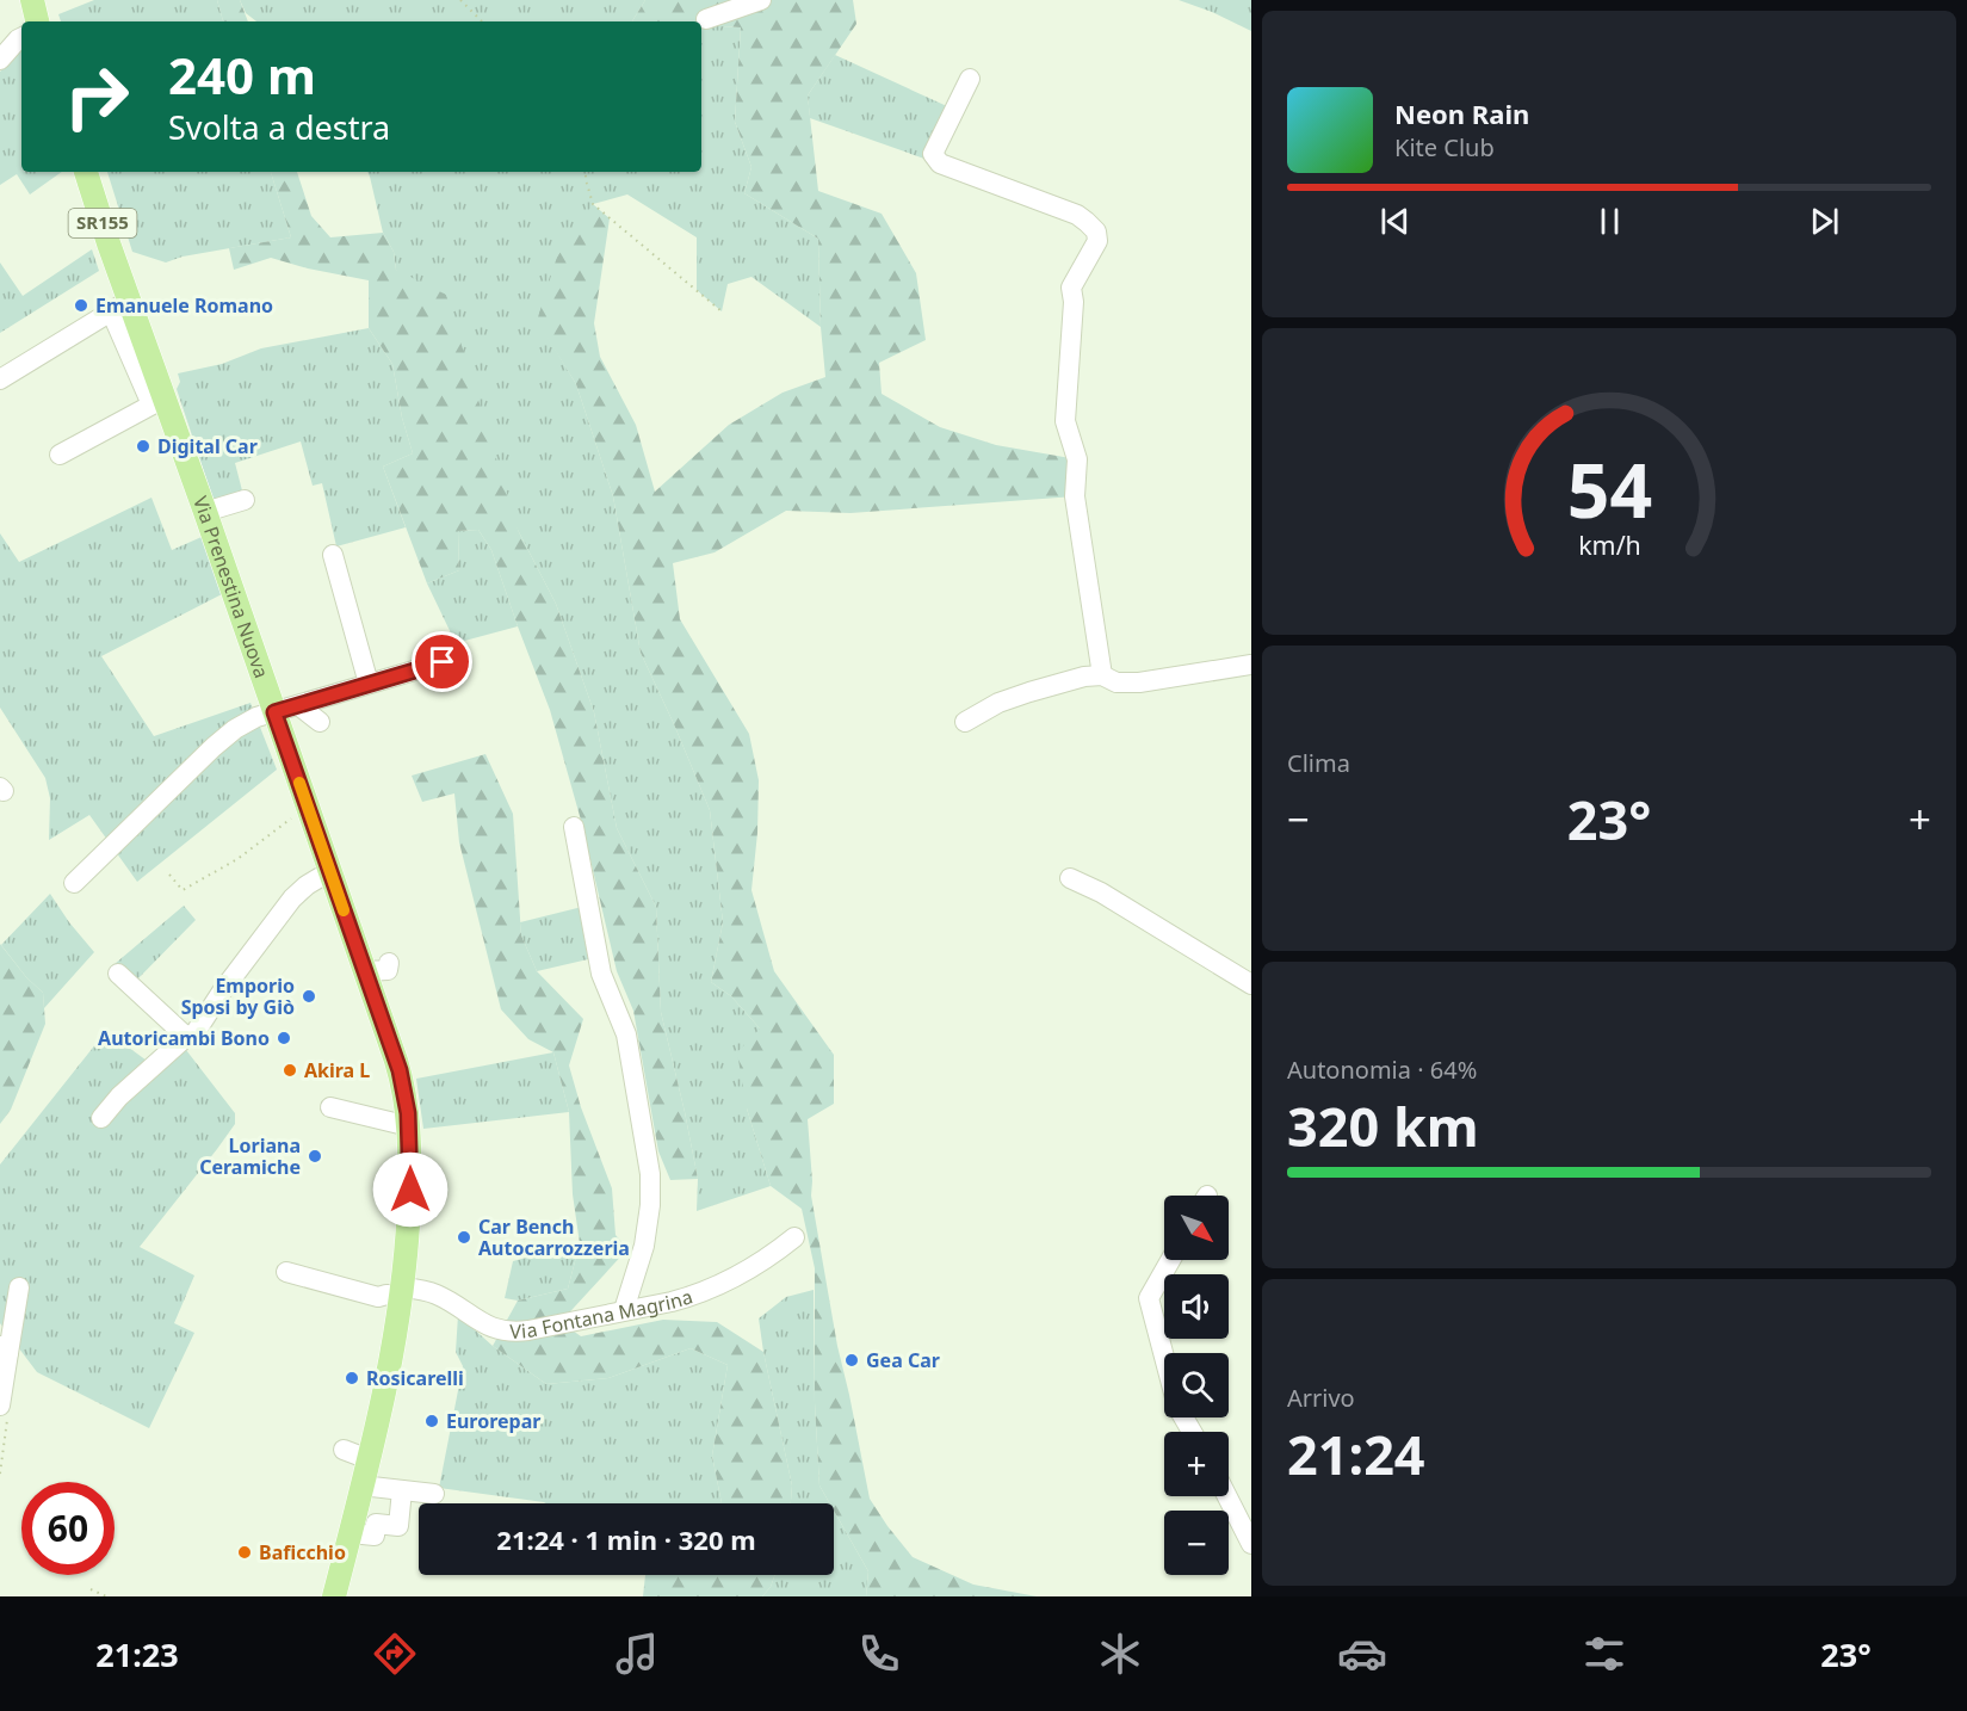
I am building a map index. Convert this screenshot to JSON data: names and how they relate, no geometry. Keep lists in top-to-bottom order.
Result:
{
  "streets": {
    "main road": ["SR155", "Via Prenestina Nuova"],
    "street": ["Via Fontana Magrina"]
  },
  "crossings": [
    ["Via Prenestina Nuova", "Via Fontana Magrina"]
  ],
  "places": [
    "Emanuele Romano",
    "Digital Car",
    "Emporio Sposi by Giò",
    "Autoricambi Bono",
    "Akira L",
    "Loriana Ceramiche",
    "Car Bench Autocarrozzeria",
    "Gea Car",
    "Rosicarelli",
    "Eurorepar",
    "Baficchio"
  ],
  "north": "bottom right",
  "page": {
    "turn": ["240 m", "Svolta a destra"],
    "song": ["Neon Rain", "Kite Club"],
    "tile": [
      "Clima",
      ["Autonomia · 64%", "320 km"],
      ["Arrivo", "21:24"]
    ],
    "heat": ["−", "23°", "+"],
    "map_buttons": ["+", "−"],
    "limit": "60",
    "trip": "21:24 · 1 min · 320 m",
    "tabs": ["21:23", "23°"],
    "gauge": ["54", "km/h"]
  }
}
